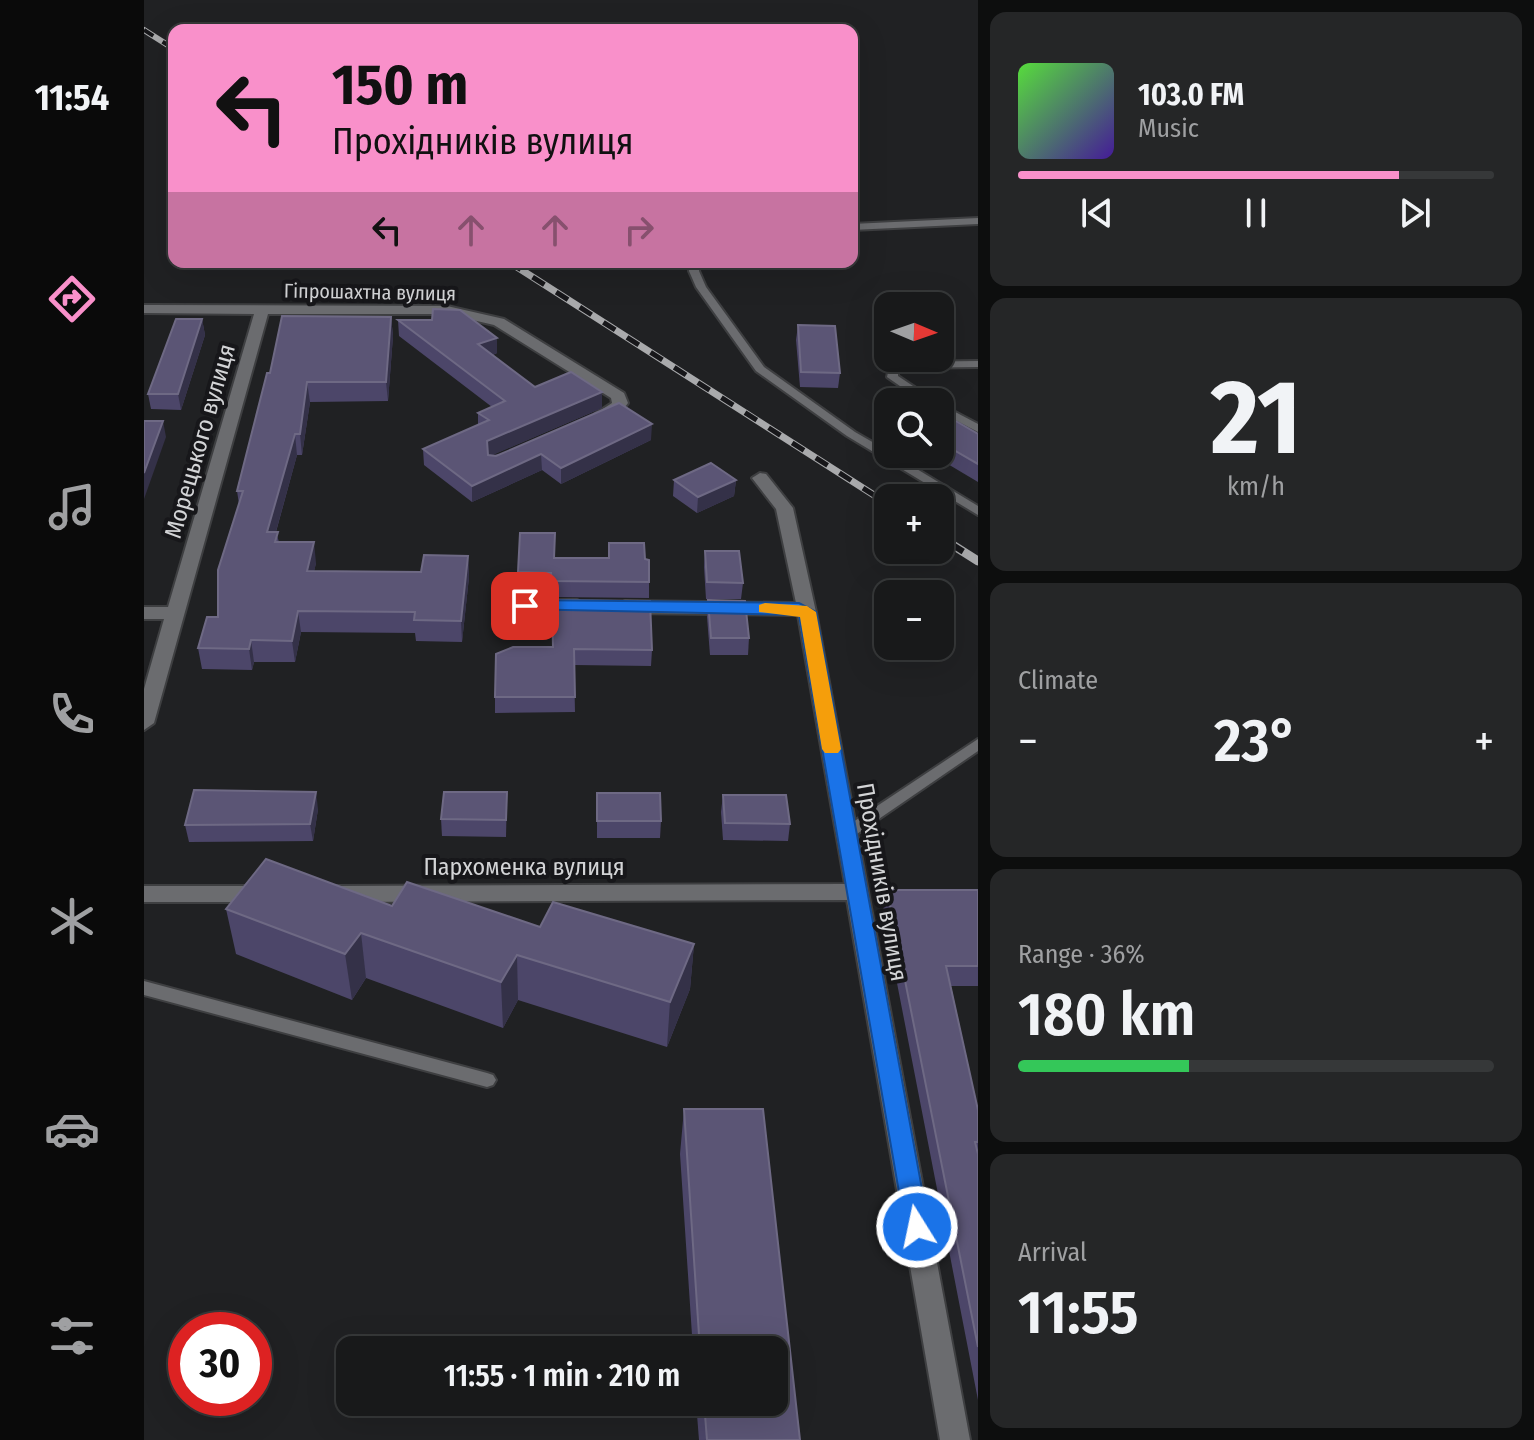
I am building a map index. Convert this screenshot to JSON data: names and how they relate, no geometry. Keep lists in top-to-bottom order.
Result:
{
  "streets": {
    "street": [
      "Гіпрошахтна вулиця",
      "Морецького вулиця",
      "Пархоменка вулиця",
      "Прохідників вулиця"
    ]
  },
  "crossings": [
    ["Гіпрошахтна вулиця", "Морецького вулиця"],
    ["Пархоменка вулиця", "Прохідників вулиця"]
  ],
  "north": "right",
  "page": {
    "tabs": "11:54",
    "turn": ["150 m", "Прохідників вулиця"],
    "song": ["103.0 FM", "Music"],
    "map_buttons": ["+", "−"],
    "tile": [
      ["21", "km/h"],
      "Climate",
      ["Range · 36%", "180 km"],
      ["Arrival", "11:55"]
    ],
    "heat": ["−", "23°", "+"],
    "limit": "30",
    "trip": "11:55 · 1 min · 210 m"
  }
}
